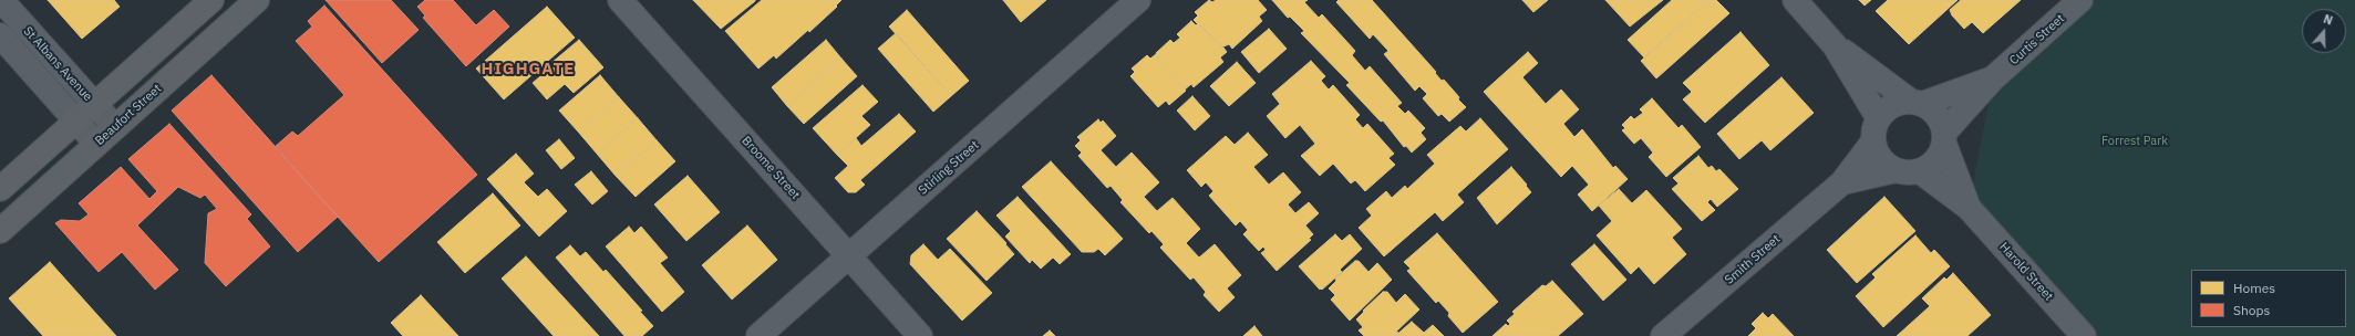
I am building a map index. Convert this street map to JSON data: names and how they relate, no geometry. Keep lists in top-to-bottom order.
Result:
{
  "streets": {
    "main road": ["Beaufort Street"],
    "street": [
      "Curtis Street",
      "St Albans Avenue",
      "Broome Street",
      "Stirling Street",
      "Smith Street",
      "Harold Street"
    ]
  },
  "crossings": [
    ["Curtis Street", "Smith Street"],
    ["Curtis Street", "Harold Street"],
    ["St Albans Avenue", "Beaufort Street"],
    ["Broome Street", "Stirling Street"],
    ["Smith Street", "Harold Street"]
  ],
  "districts": ["HIGHGATE"],
  "parks": ["Forrest Park"],
  "legend": ["Homes", "Shops"],
  "north": "top"
}
